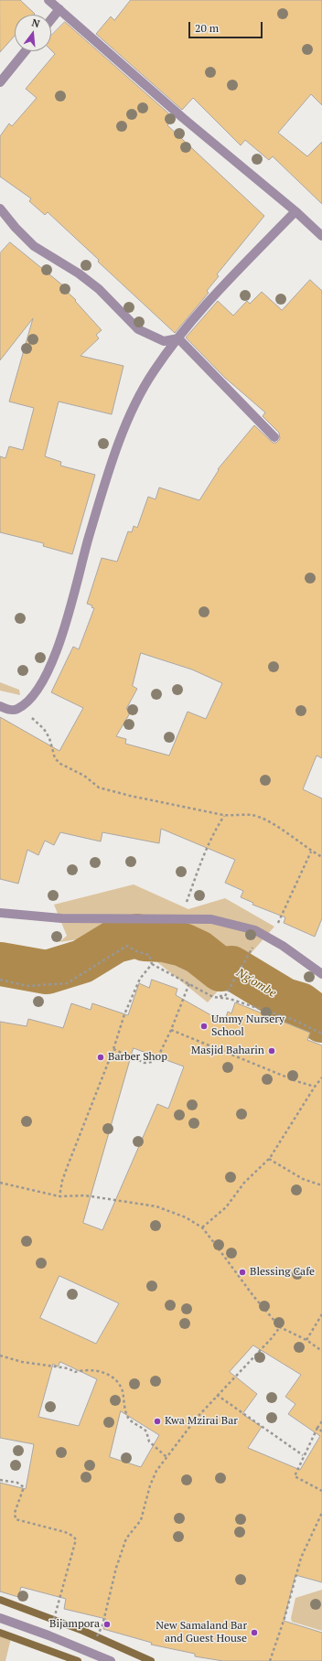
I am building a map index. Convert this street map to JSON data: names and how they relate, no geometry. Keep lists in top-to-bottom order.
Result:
{
  "water": ["Ng'ombe"],
  "places": [
    "Ummy Nursery School",
    "Masjid Baharin",
    "Barber Shop",
    "Blessing Cafe",
    "Kwa Mzirai Bar",
    "Bijampora",
    "New Samaland Bar and Guest House"
  ],
  "scale_bar": "20 m",
  "north": "top"
}
